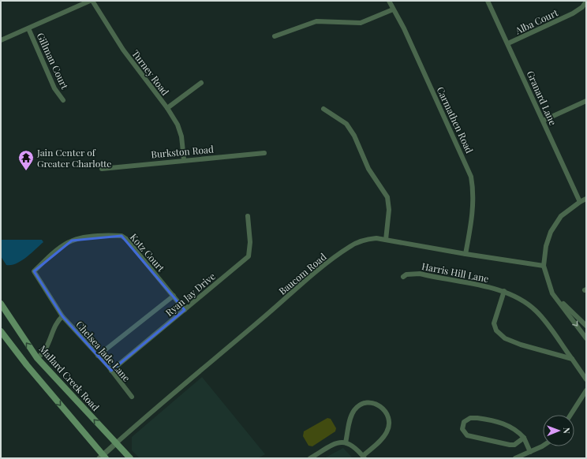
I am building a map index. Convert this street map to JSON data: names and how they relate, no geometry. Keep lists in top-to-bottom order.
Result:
{
  "streets": {
    "main road": ["Mallard Creek Road"],
    "street": [
      "Alba Court",
      "Gillman Court",
      "Turney Road",
      "Granard Lane",
      "Carmathen Road",
      "Burkston Road",
      "Kotz Court",
      "Harris Hill Lane",
      "Baucom Road",
      "Ryan Jay Drive",
      "Chelsea Jade Lane"
    ]
  },
  "crossings": [
    ["Alba Court", "Granard Lane"],
    ["Turney Road", "Burkston Road"],
    ["Carmathen Road", "Baucom Road"],
    ["Kotz Court", "Ryan Jay Drive"],
    ["Kotz Court", "Chelsea Jade Lane"],
    ["Baucom Road", "Mallard Creek Road"],
    ["Ryan Jay Drive", "Chelsea Jade Lane"]
  ],
  "places": {
    "temple": ["Jain Center of Greater Charlotte"]
  },
  "north": "right"
}
